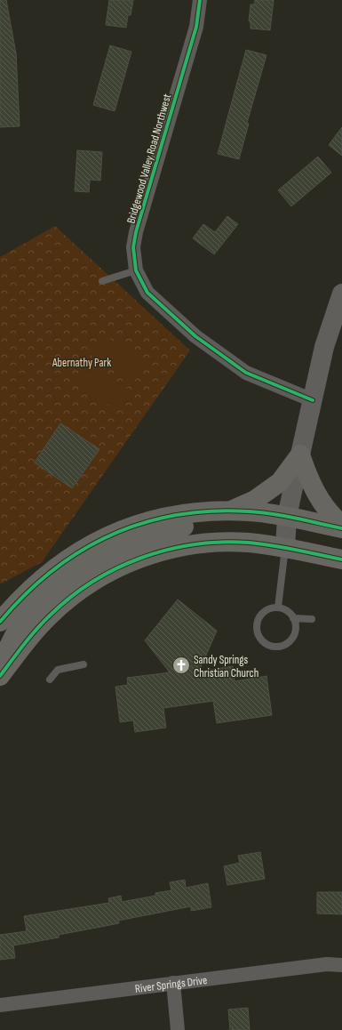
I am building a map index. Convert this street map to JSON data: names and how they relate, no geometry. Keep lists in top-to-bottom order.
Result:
{
  "streets": {
    "street": ["Bridgewood Valley Road Northwest", "River Springs Drive"]
  },
  "parks": ["Abernathy Park"],
  "places": {
    "church": ["Sandy Springs Christian Church"]
  }
}
